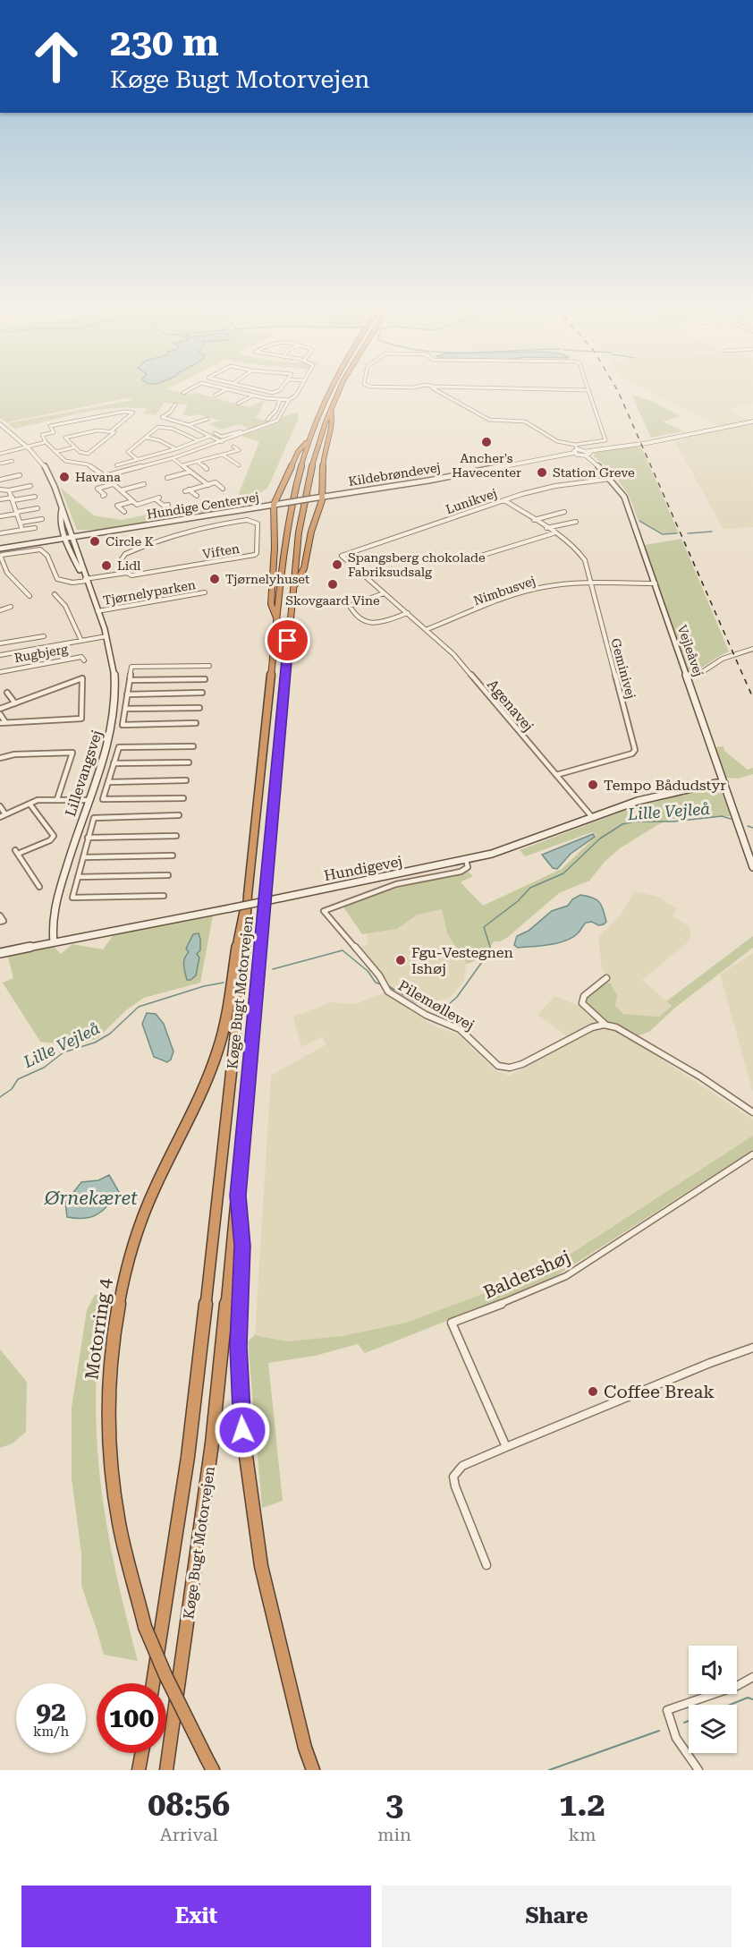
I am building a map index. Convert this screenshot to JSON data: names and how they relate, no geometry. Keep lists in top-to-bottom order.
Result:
{
  "streets": {
    "highway": ["Køge Bugt Motorvejen", "Motorring 4"],
    "street": [
      "Kildebrøndevej",
      "Lunikvej",
      "Hundige Centervej",
      "Viften",
      "Nimbusvej",
      "Tjørnelyparken",
      "Vejleåvej",
      "Rugbjerg",
      "Geminivej",
      "Agenavej",
      "Lillevangsvej",
      "Hundigevej",
      "Pilemøllevej",
      "Baldershøj"
    ]
  },
  "crossings": [
    ["Kildebrøndevej", "Hundige Centervej"],
    ["Lunikvej", "Vejleåvej"],
    ["Lunikvej", "Geminivej"],
    ["Lunikvej", "Agenavej"],
    ["Hundige Centervej", "Lillevangsvej"],
    ["Viften", "Lillevangsvej"],
    ["Nimbusvej", "Vejleåvej"],
    ["Nimbusvej", "Geminivej"],
    ["Nimbusvej", "Agenavej"],
    ["Tjørnelyparken", "Lillevangsvej"],
    ["Vejleåvej", "Hundigevej"],
    ["Geminivej", "Agenavej"],
    ["Agenavej", "Hundigevej"],
    ["Lillevangsvej", "Hundigevej"],
    ["Hundigevej", "Pilemøllevej"],
    ["Køge Bugt Motorvejen", "Motorring 4"]
  ],
  "water": ["Lille Vejleå", "Ørnekæret"],
  "places": [
    "Ancher's Havecenter",
    "Station Greve",
    "Havana",
    "Circle K",
    "Spangsberg chokolade Fabriksudsalg",
    "Lidl",
    "Tjørnelyhuset",
    "Skovgaard Vine",
    "Tempo Bådudstyr",
    "Fgu-Vestegnen Ishøj",
    "Coffee Break"
  ],
  "page": {
    "turn": ["230 m", "Køge Bugt Motorvejen"],
    "speed": "92 km/h",
    "limit": "100",
    "eta": [
      "08:56",
      "Arrival",
      "3",
      "min",
      "1.2",
      "km"
    ],
    "buttons": ["Exit", "Share"]
  }
}
